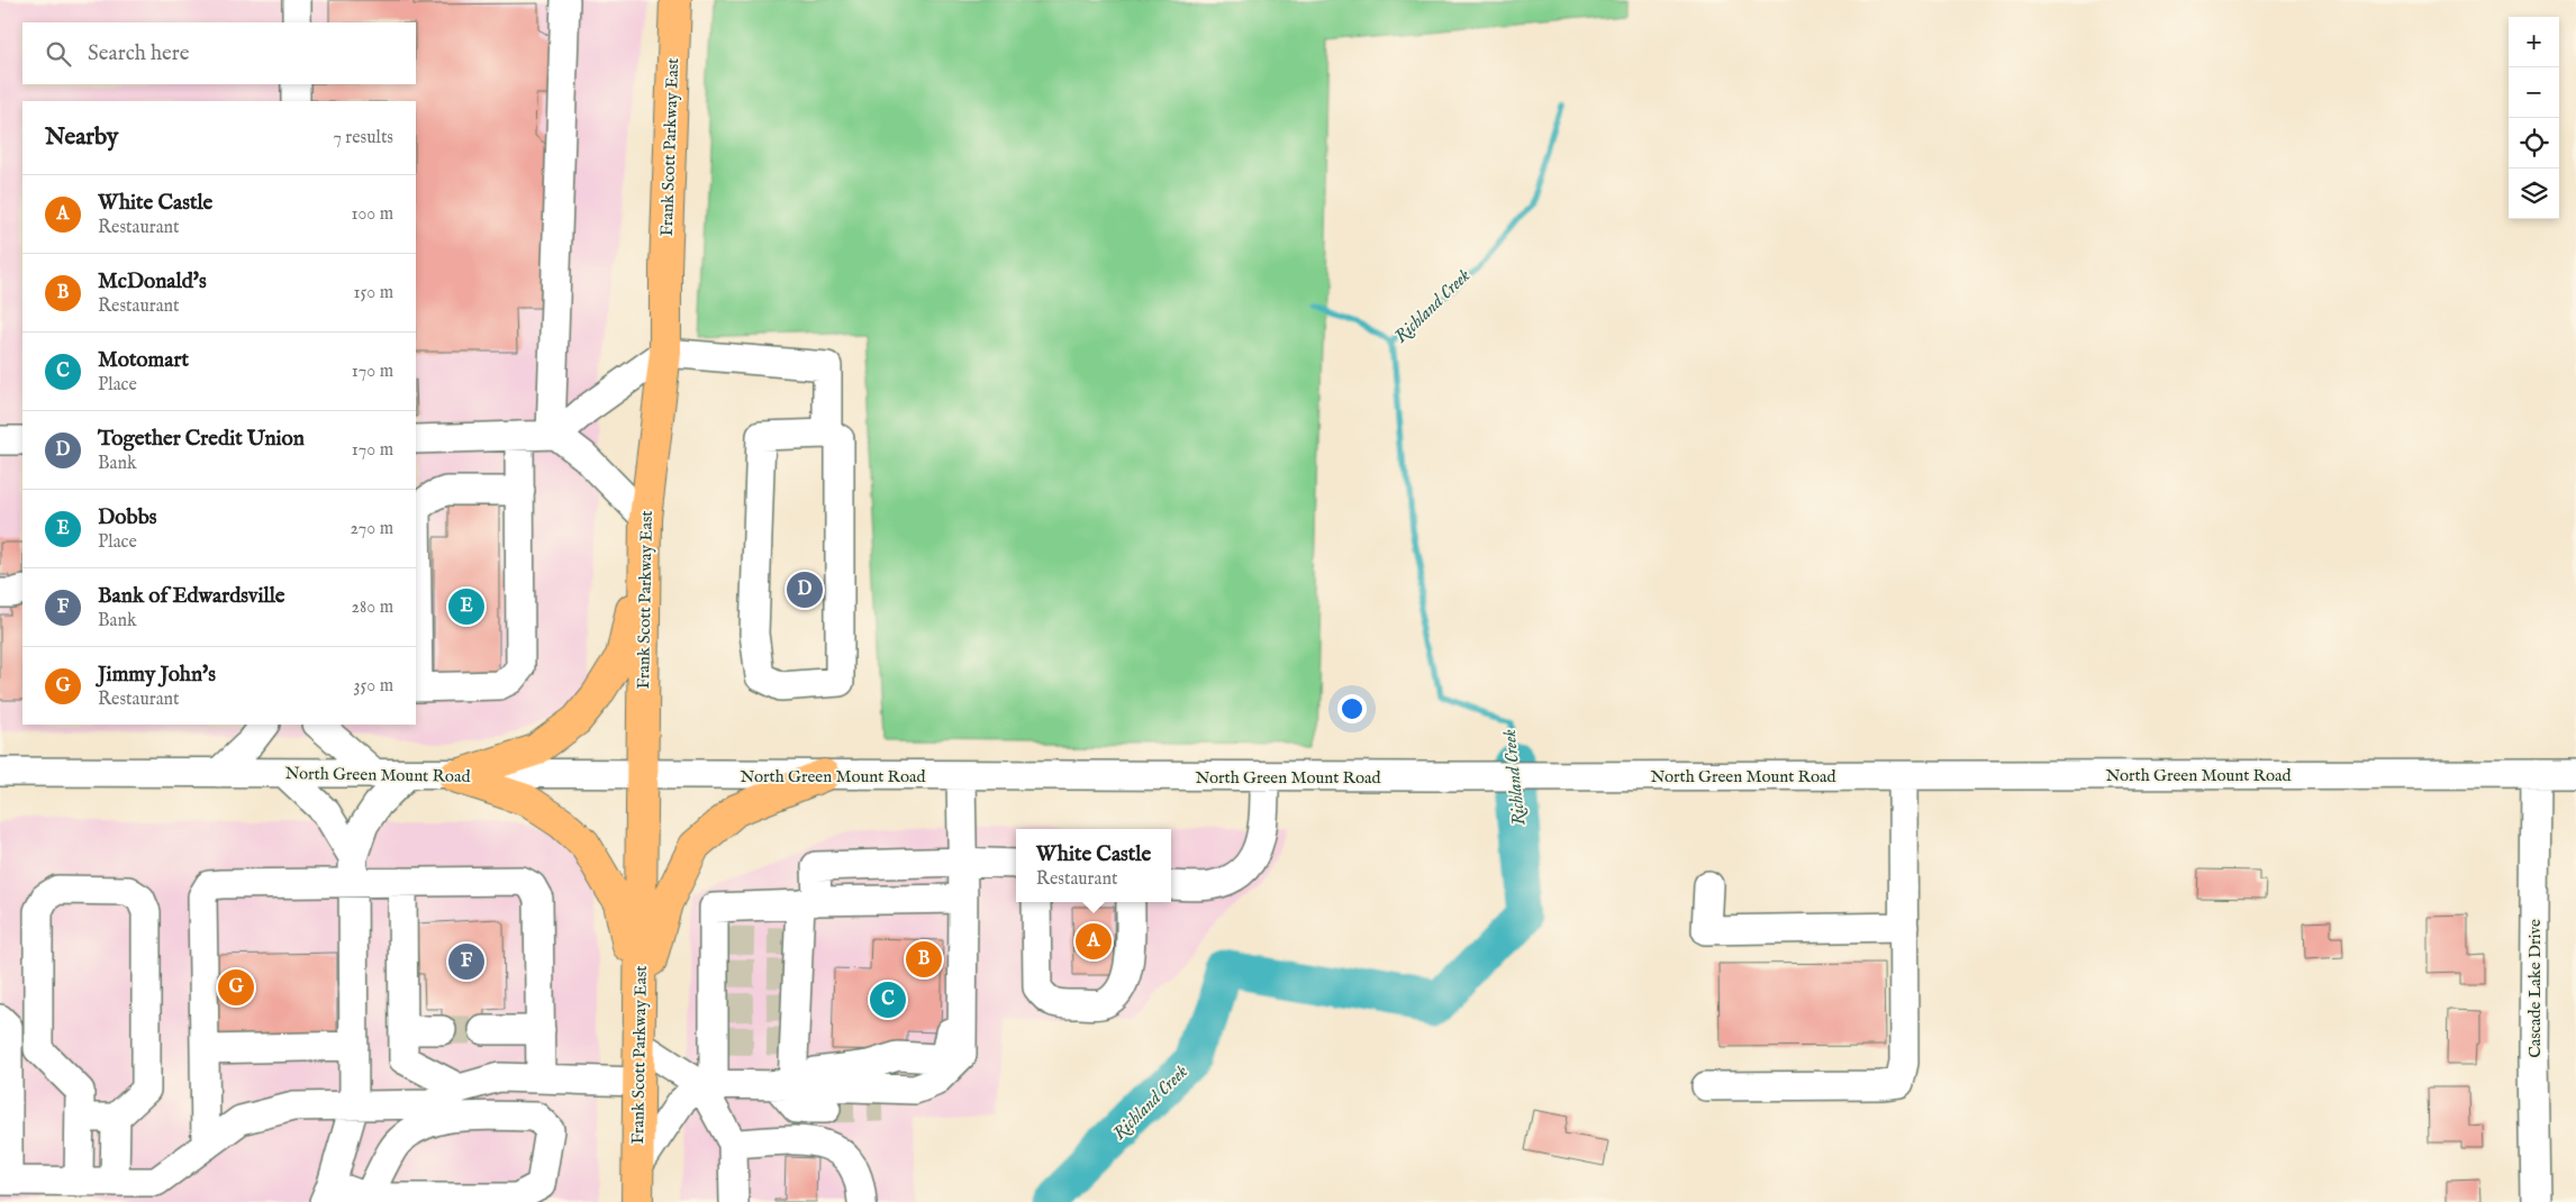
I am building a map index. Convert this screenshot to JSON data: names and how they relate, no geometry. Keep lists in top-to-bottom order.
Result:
{
  "streets": {
    "main road": ["Frank Scott Parkway East"],
    "street": ["North Green Mount Road", "Cascade Lake Drive"]
  },
  "crossings": [
    ["Frank Scott Parkway East", "North Green Mount Road"],
    ["North Green Mount Road", "Cascade Lake Drive"]
  ],
  "water": ["Richland Creek"],
  "page": {
    "map_buttons": ["+", "−"],
    "search": "Search here",
    "heading": ["Nearby", "7 results"],
    "list": [
      {
        "mark": "A",
        "name": "White Castle",
        "note": "Restaurant",
        "value": "100 m"
      },
      {
        "mark": "B",
        "name": "McDonald's",
        "note": "Restaurant",
        "value": "150 m"
      },
      {
        "mark": "C",
        "name": "Motomart",
        "note": "Place",
        "value": "170 m"
      },
      {
        "mark": "D",
        "name": "Together Credit Union",
        "note": "Bank",
        "value": "170 m"
      },
      {
        "mark": "E",
        "name": "Dobbs",
        "note": "Place",
        "value": "270 m"
      },
      {
        "mark": "F",
        "name": "Bank of Edwardsville",
        "note": "Bank",
        "value": "280 m"
      },
      {
        "mark": "G",
        "name": "Jimmy John's",
        "note": "Restaurant",
        "value": "350 m"
      }
    ],
    "pins": [
      "D",
      "E",
      "A",
      "B",
      "F",
      "G",
      "C"
    ],
    "popup": ["White Castle", "Restaurant"]
  }
}
